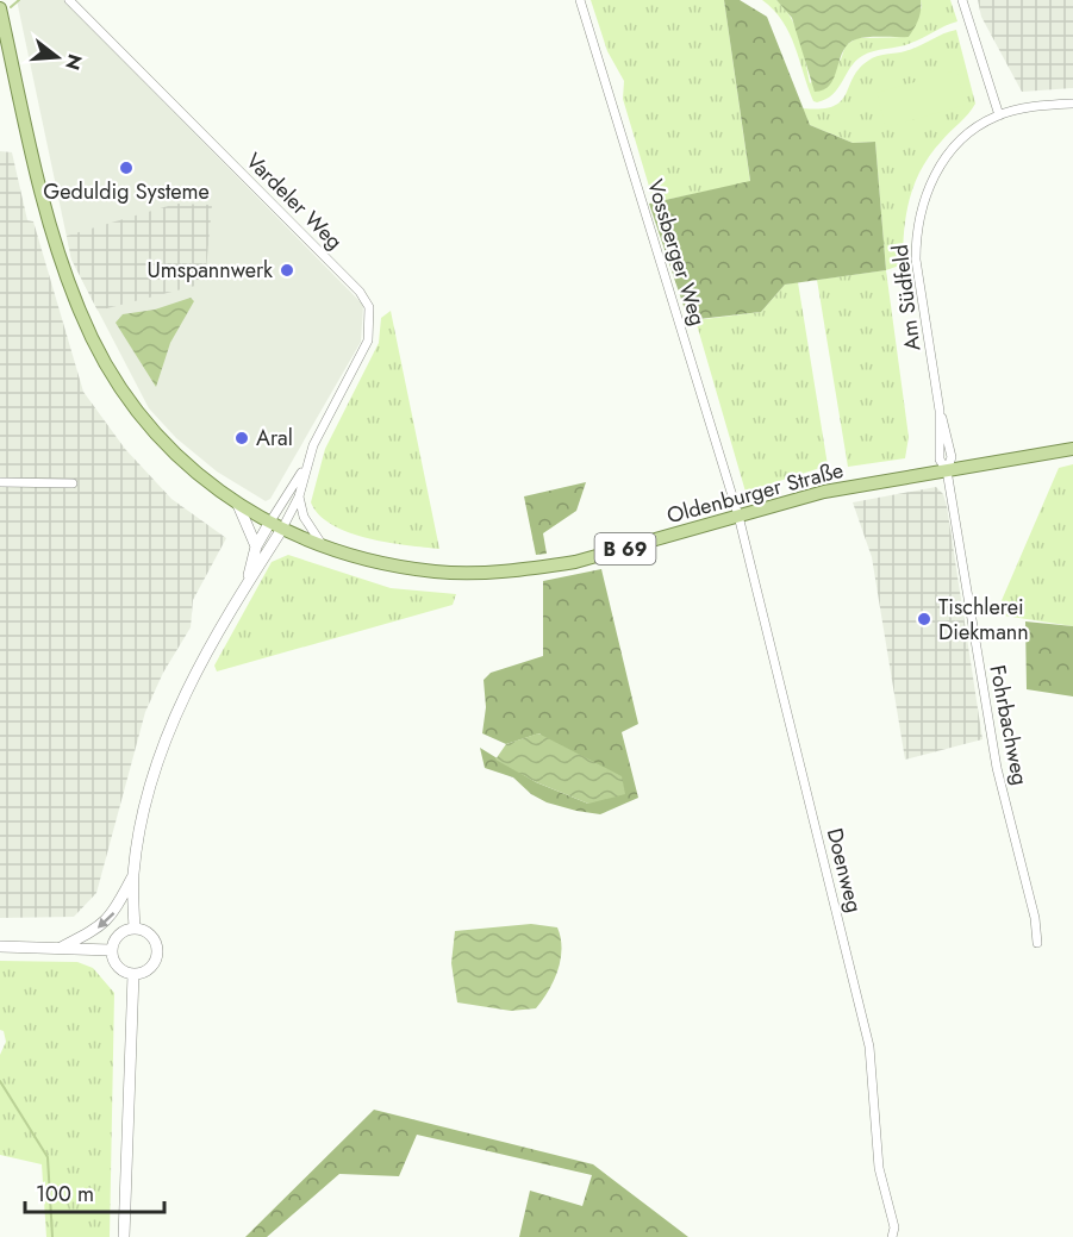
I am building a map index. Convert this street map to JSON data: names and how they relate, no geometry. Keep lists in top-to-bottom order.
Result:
{
  "streets": {
    "main road": ["Oldenburger Straße", "B 69"],
    "street": [
      "Vardeler Weg",
      "Vossberger Weg",
      "Am Südfeld",
      "Fohrbachweg",
      "Doenweg"
    ]
  },
  "crossings": [
    ["Vardeler Weg", "Oldenburger Straße"],
    ["Vardeler Weg", "B 69"],
    ["Vossberger Weg", "Oldenburger Straße"],
    ["Vossberger Weg", "Doenweg"],
    ["Am Südfeld", "Oldenburger Straße"],
    ["Am Südfeld", "Fohrbachweg"],
    ["Oldenburger Straße", "B 69"],
    ["Oldenburger Straße", "Fohrbachweg"],
    ["Oldenburger Straße", "Doenweg"]
  ],
  "places": [
    "Geduldig Systeme",
    "Umspannwerk",
    "Aral",
    "Tischlerei Diekmann"
  ],
  "scale_bar": "100 m",
  "north": "right"
}
